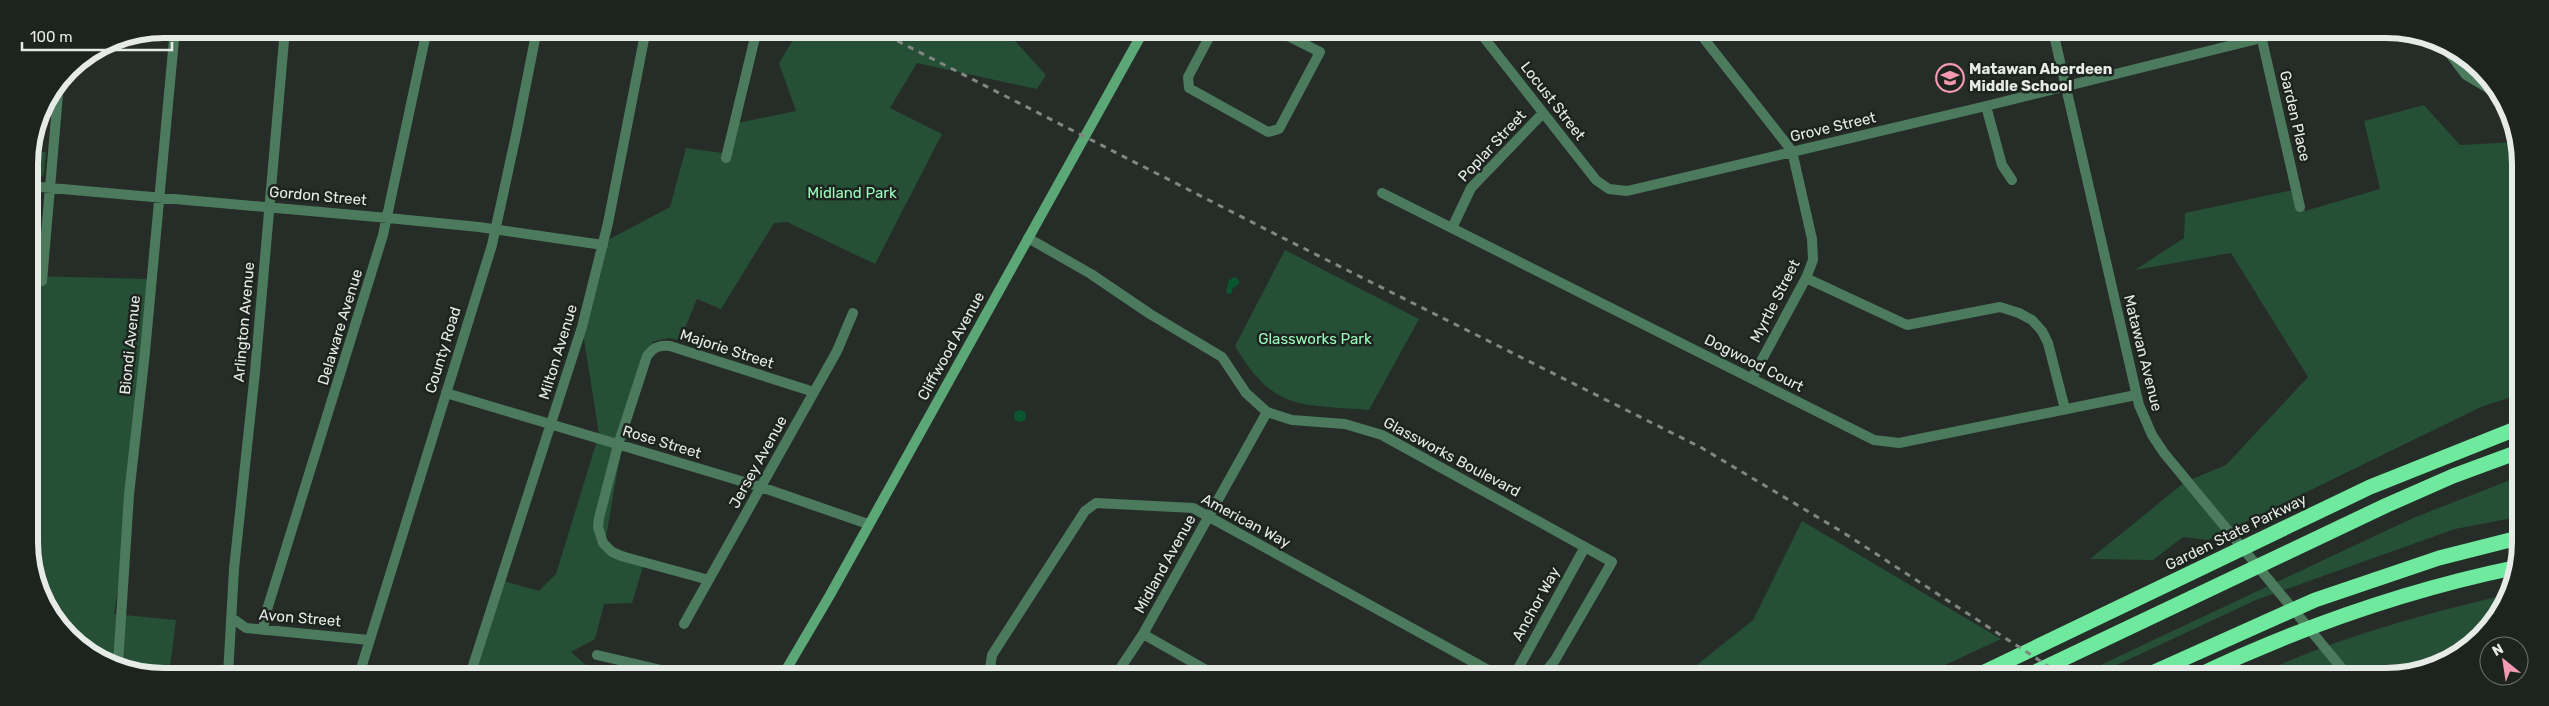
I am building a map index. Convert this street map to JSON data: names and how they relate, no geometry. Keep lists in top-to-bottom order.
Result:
{
  "streets": {
    "highway": ["Garden State Parkway"],
    "main road": ["Cliffwood Avenue"],
    "street": [
      "Locust Street",
      "Garden Place",
      "Grove Street",
      "Poplar Street",
      "Gordon Street",
      "Myrtle Street",
      "Arlington Avenue",
      "Delaware Avenue",
      "Biondi Avenue",
      "Majorie Street",
      "County Road",
      "Milton Avenue",
      "Matawan Avenue",
      "Dogwood Court",
      "Rose Street",
      "Glassworks Boulevard",
      "Jersey Avenue",
      "American Way",
      "Midland Avenue",
      "Anchor Way",
      "Avon Street"
    ]
  },
  "crossings": [
    ["Locust Street", "Grove Street"],
    ["Locust Street", "Poplar Street"],
    ["Grove Street", "Myrtle Street"],
    ["Grove Street", "Matawan Avenue"],
    ["Poplar Street", "Dogwood Court"],
    ["Gordon Street", "Arlington Avenue"],
    ["Gordon Street", "Delaware Avenue"],
    ["Gordon Street", "Biondi Avenue"],
    ["Gordon Street", "County Road"],
    ["Gordon Street", "Milton Avenue"],
    ["Myrtle Street", "Dogwood Court"],
    ["Arlington Avenue", "Avon Street"],
    ["Delaware Avenue", "Avon Street"],
    ["Cliffwood Avenue", "Rose Street"],
    ["Cliffwood Avenue", "Glassworks Boulevard"],
    ["Majorie Street", "Rose Street"],
    ["Majorie Street", "Jersey Avenue"],
    ["County Road", "Rose Street"],
    ["County Road", "Avon Street"],
    ["Milton Avenue", "Rose Street"],
    ["Matawan Avenue", "Dogwood Court"],
    ["Rose Street", "Jersey Avenue"],
    ["Glassworks Boulevard", "Midland Avenue"],
    ["Glassworks Boulevard", "Anchor Way"],
    ["American Way", "Midland Avenue"]
  ],
  "parks": ["Midland Park", "Glassworks Park"],
  "places": {
    "school or university": ["Matawan Aberdeen Middle School"]
  },
  "scale_bar": "100 m",
  "north": "top left"
}
